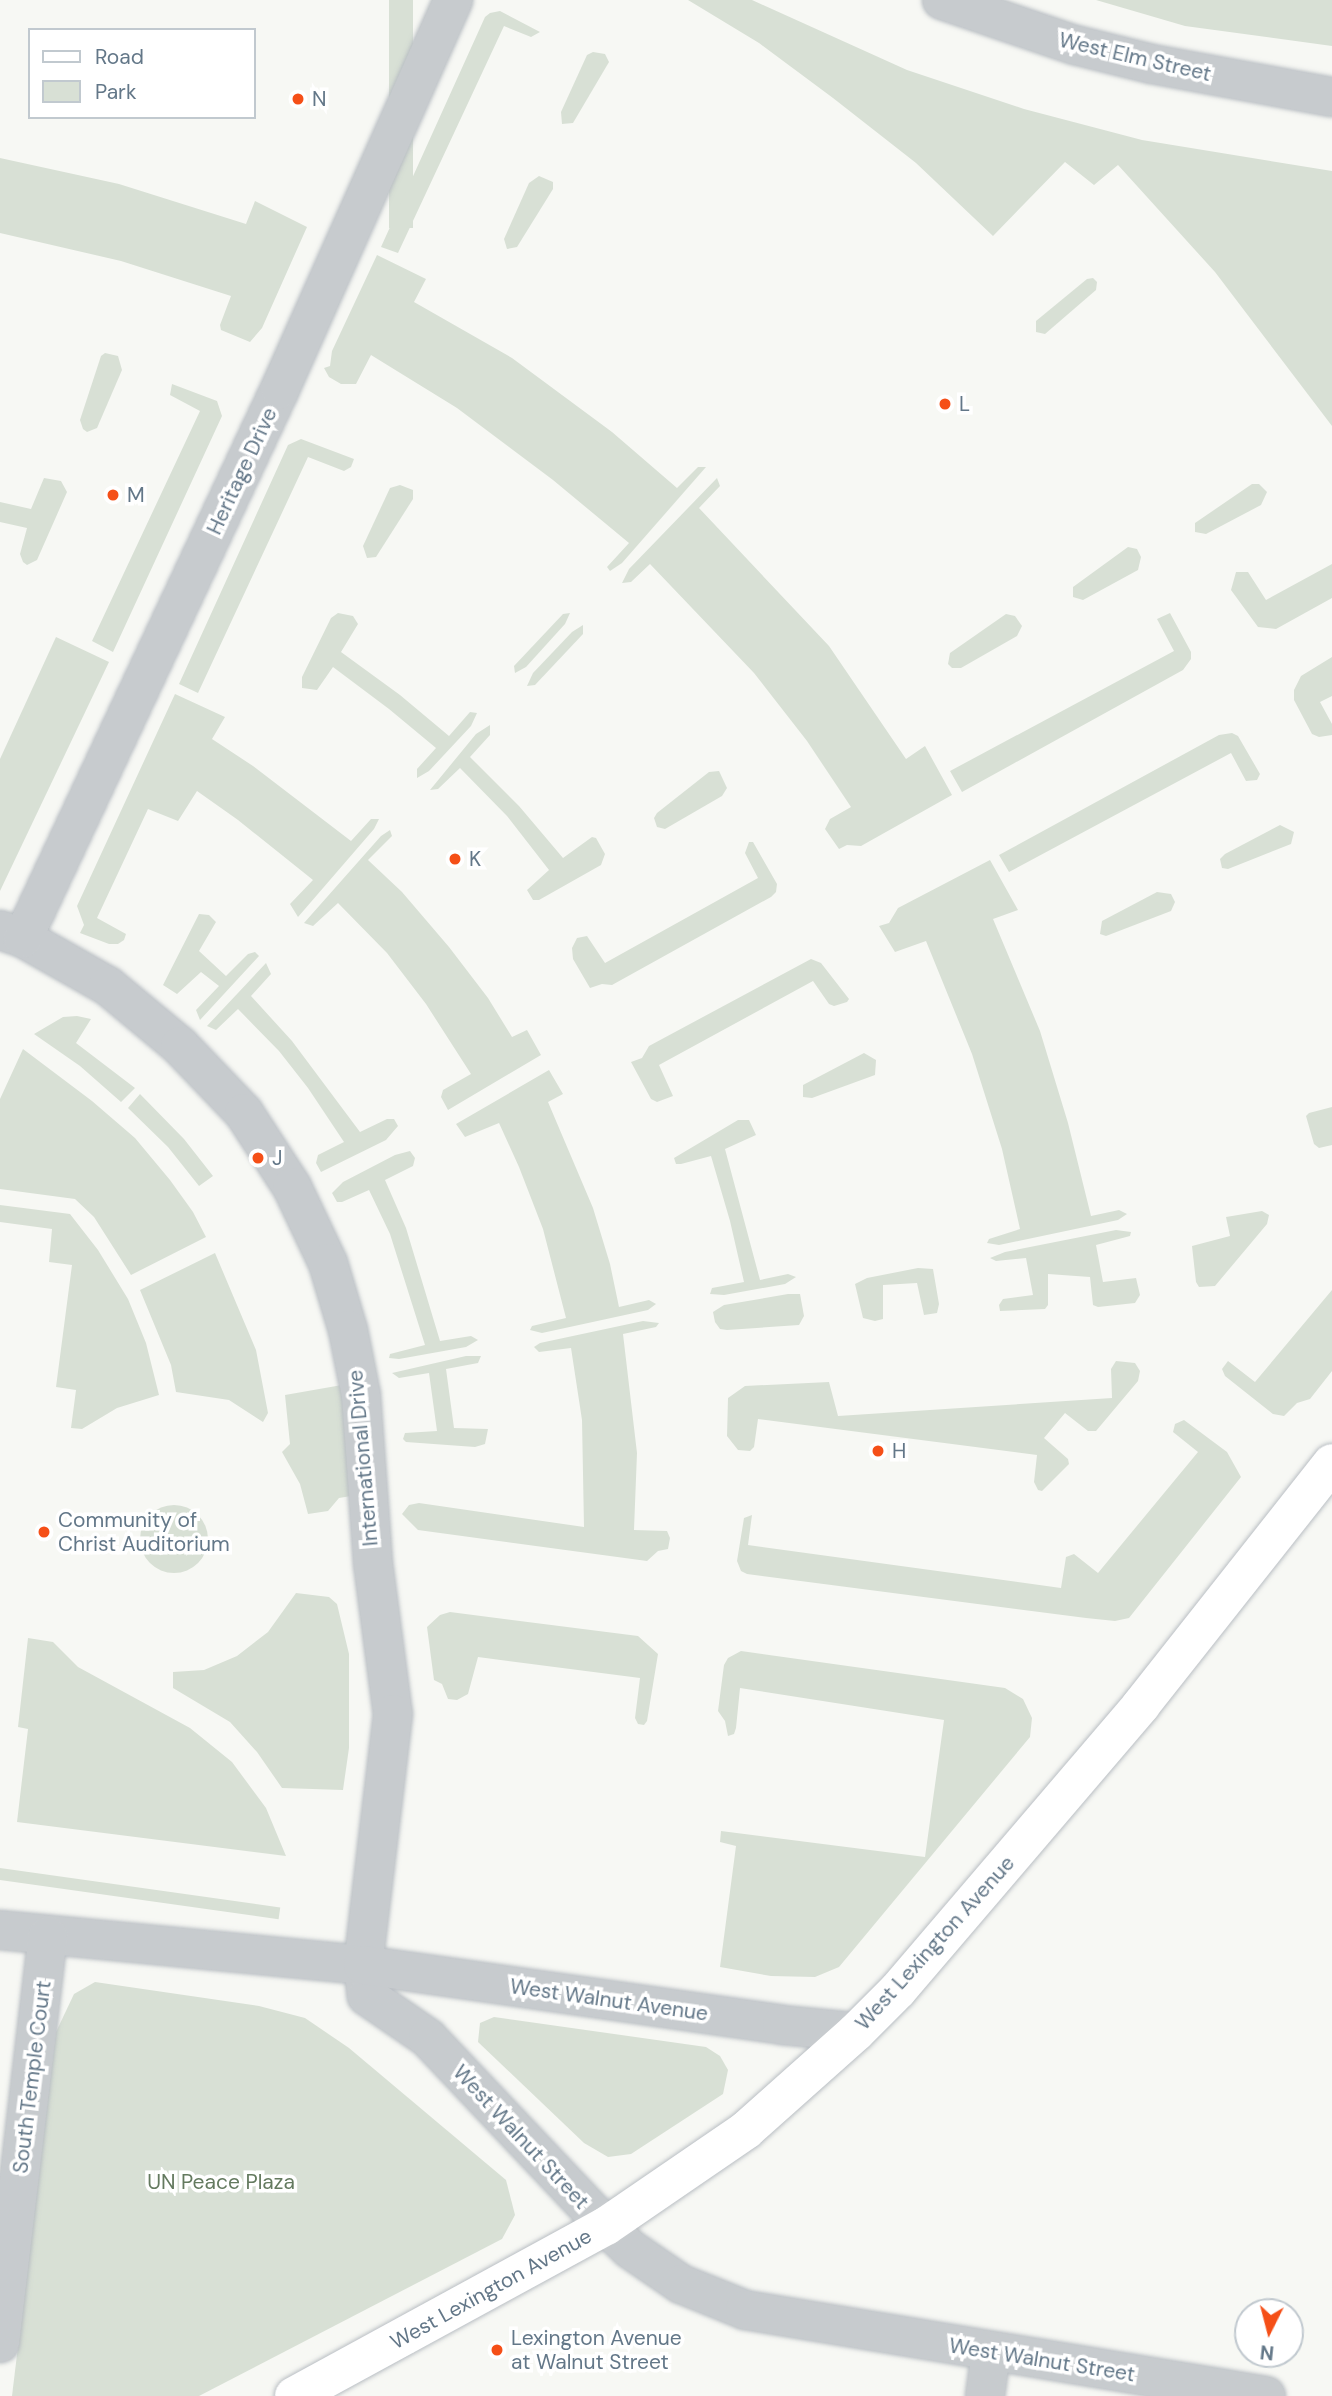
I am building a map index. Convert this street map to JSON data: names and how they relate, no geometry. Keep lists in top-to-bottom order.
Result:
{
  "streets": {
    "main road": ["West Lexington Avenue"],
    "street": [
      "West Elm Street",
      "Heritage Drive",
      "International Drive",
      "West Walnut Avenue",
      "South Temple Court",
      "West Walnut Street"
    ]
  },
  "crossings": [
    ["Heritage Drive", "International Drive"],
    ["International Drive", "West Walnut Avenue"],
    ["International Drive", "West Walnut Street"],
    ["West Lexington Avenue", "West Walnut Avenue"],
    ["West Lexington Avenue", "West Walnut Street"],
    ["West Walnut Avenue", "West Walnut Street"]
  ],
  "parks": ["UN Peace Plaza"],
  "places": [
    "N",
    "L",
    "M",
    "K",
    "J",
    "H",
    "Community of Christ Auditorium",
    "Lexington Avenue at Walnut Street"
  ],
  "legend": ["Road", "Park"],
  "north": "bottom"
}
